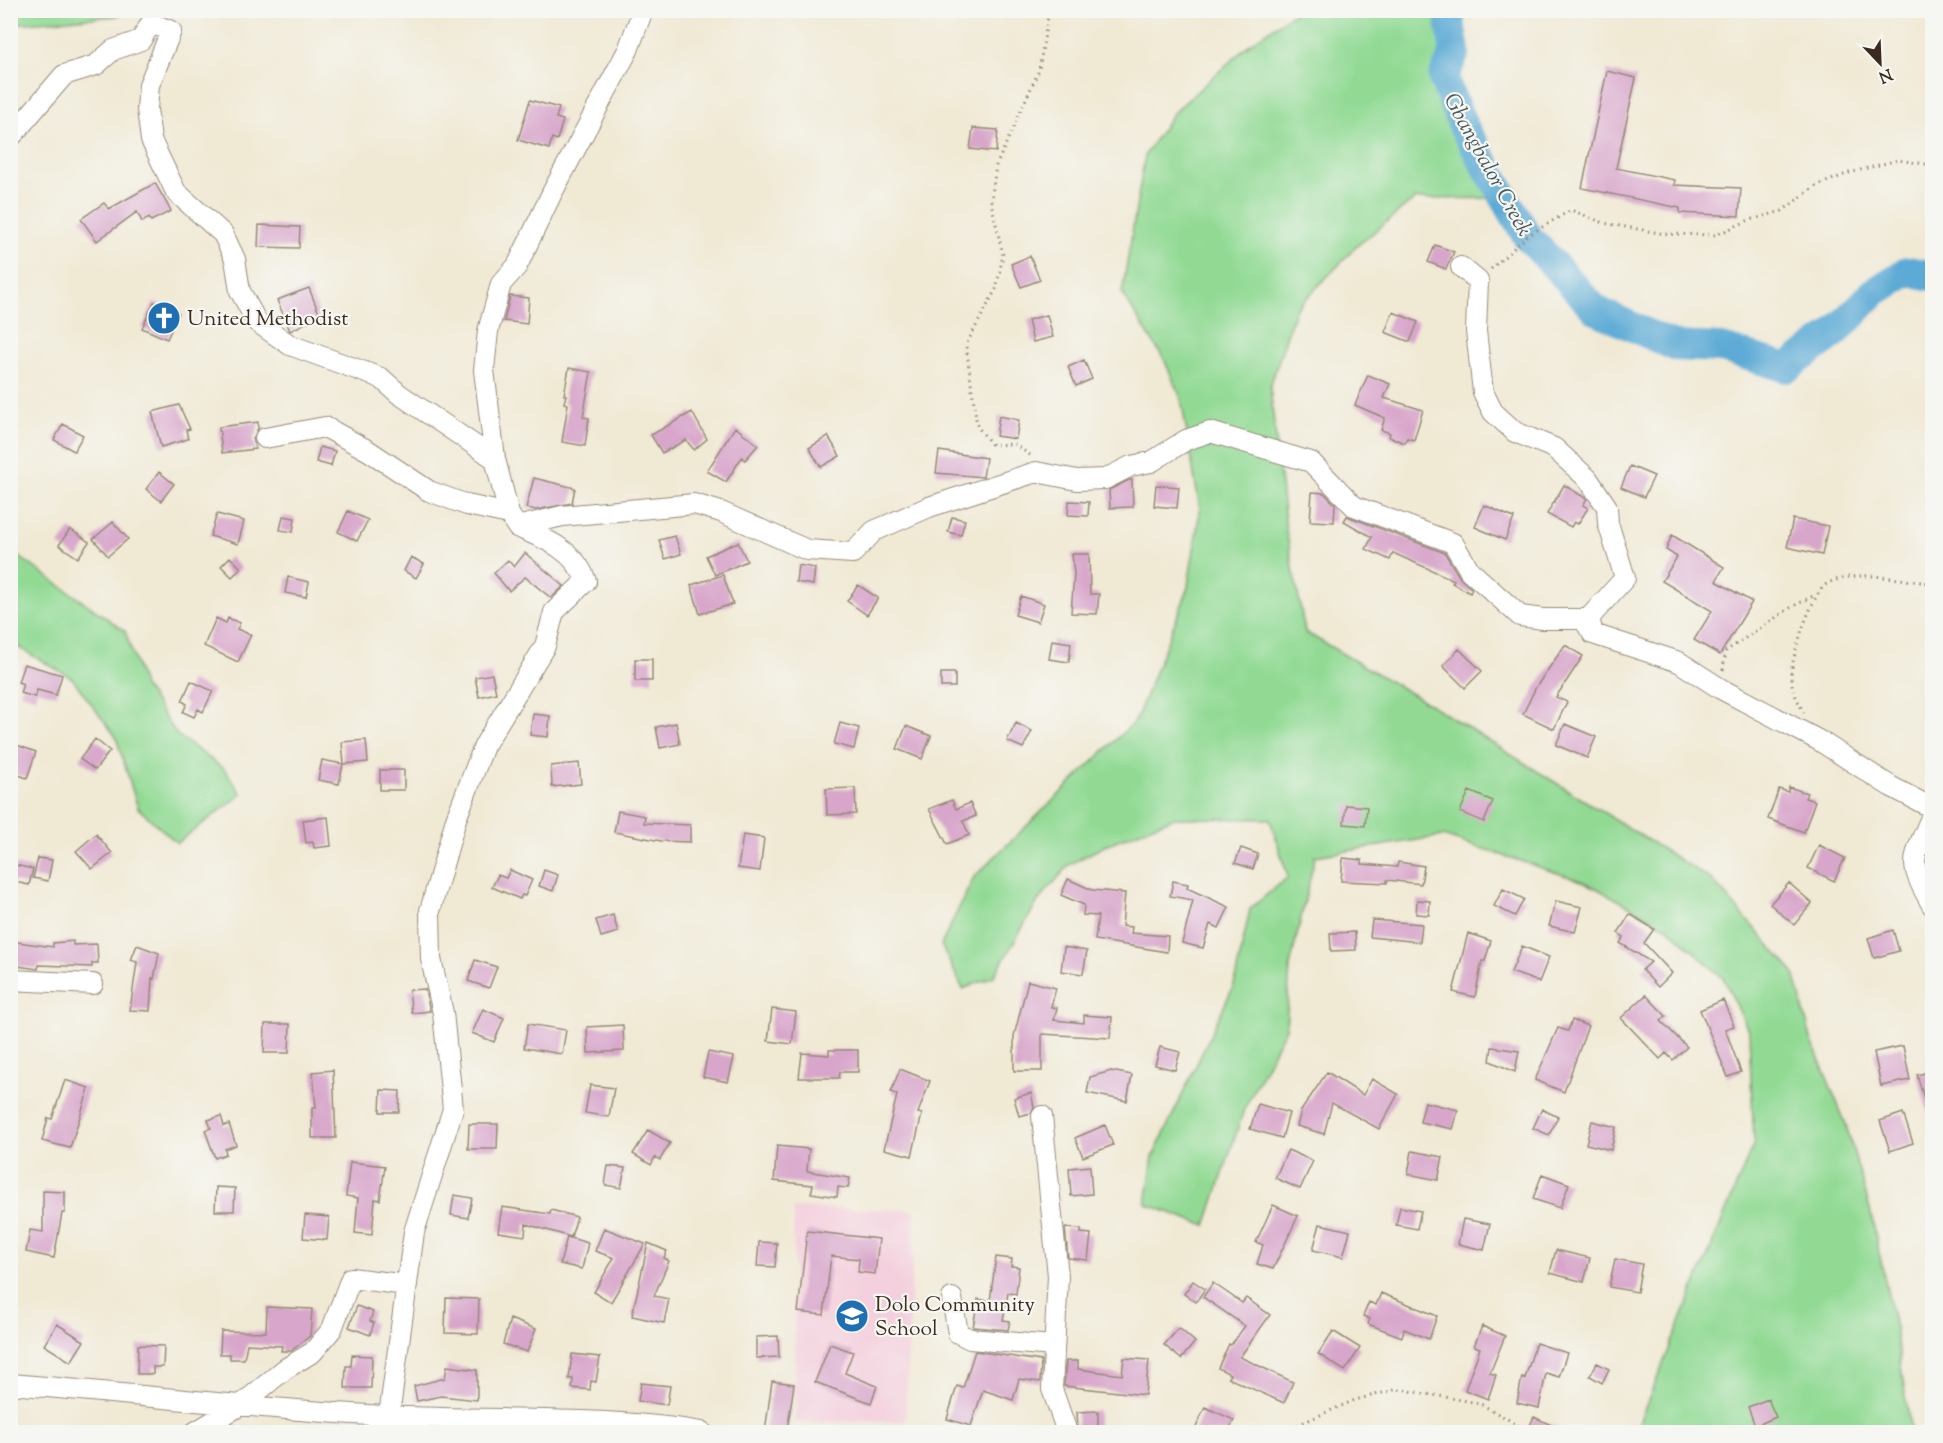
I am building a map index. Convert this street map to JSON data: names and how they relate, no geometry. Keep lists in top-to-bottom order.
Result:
{
  "water": ["Gbangbalor Creek"],
  "places": {
    "church": ["United Methodist"],
    "school or university": ["Dolo Community School"]
  },
  "north": "bottom right"
}
